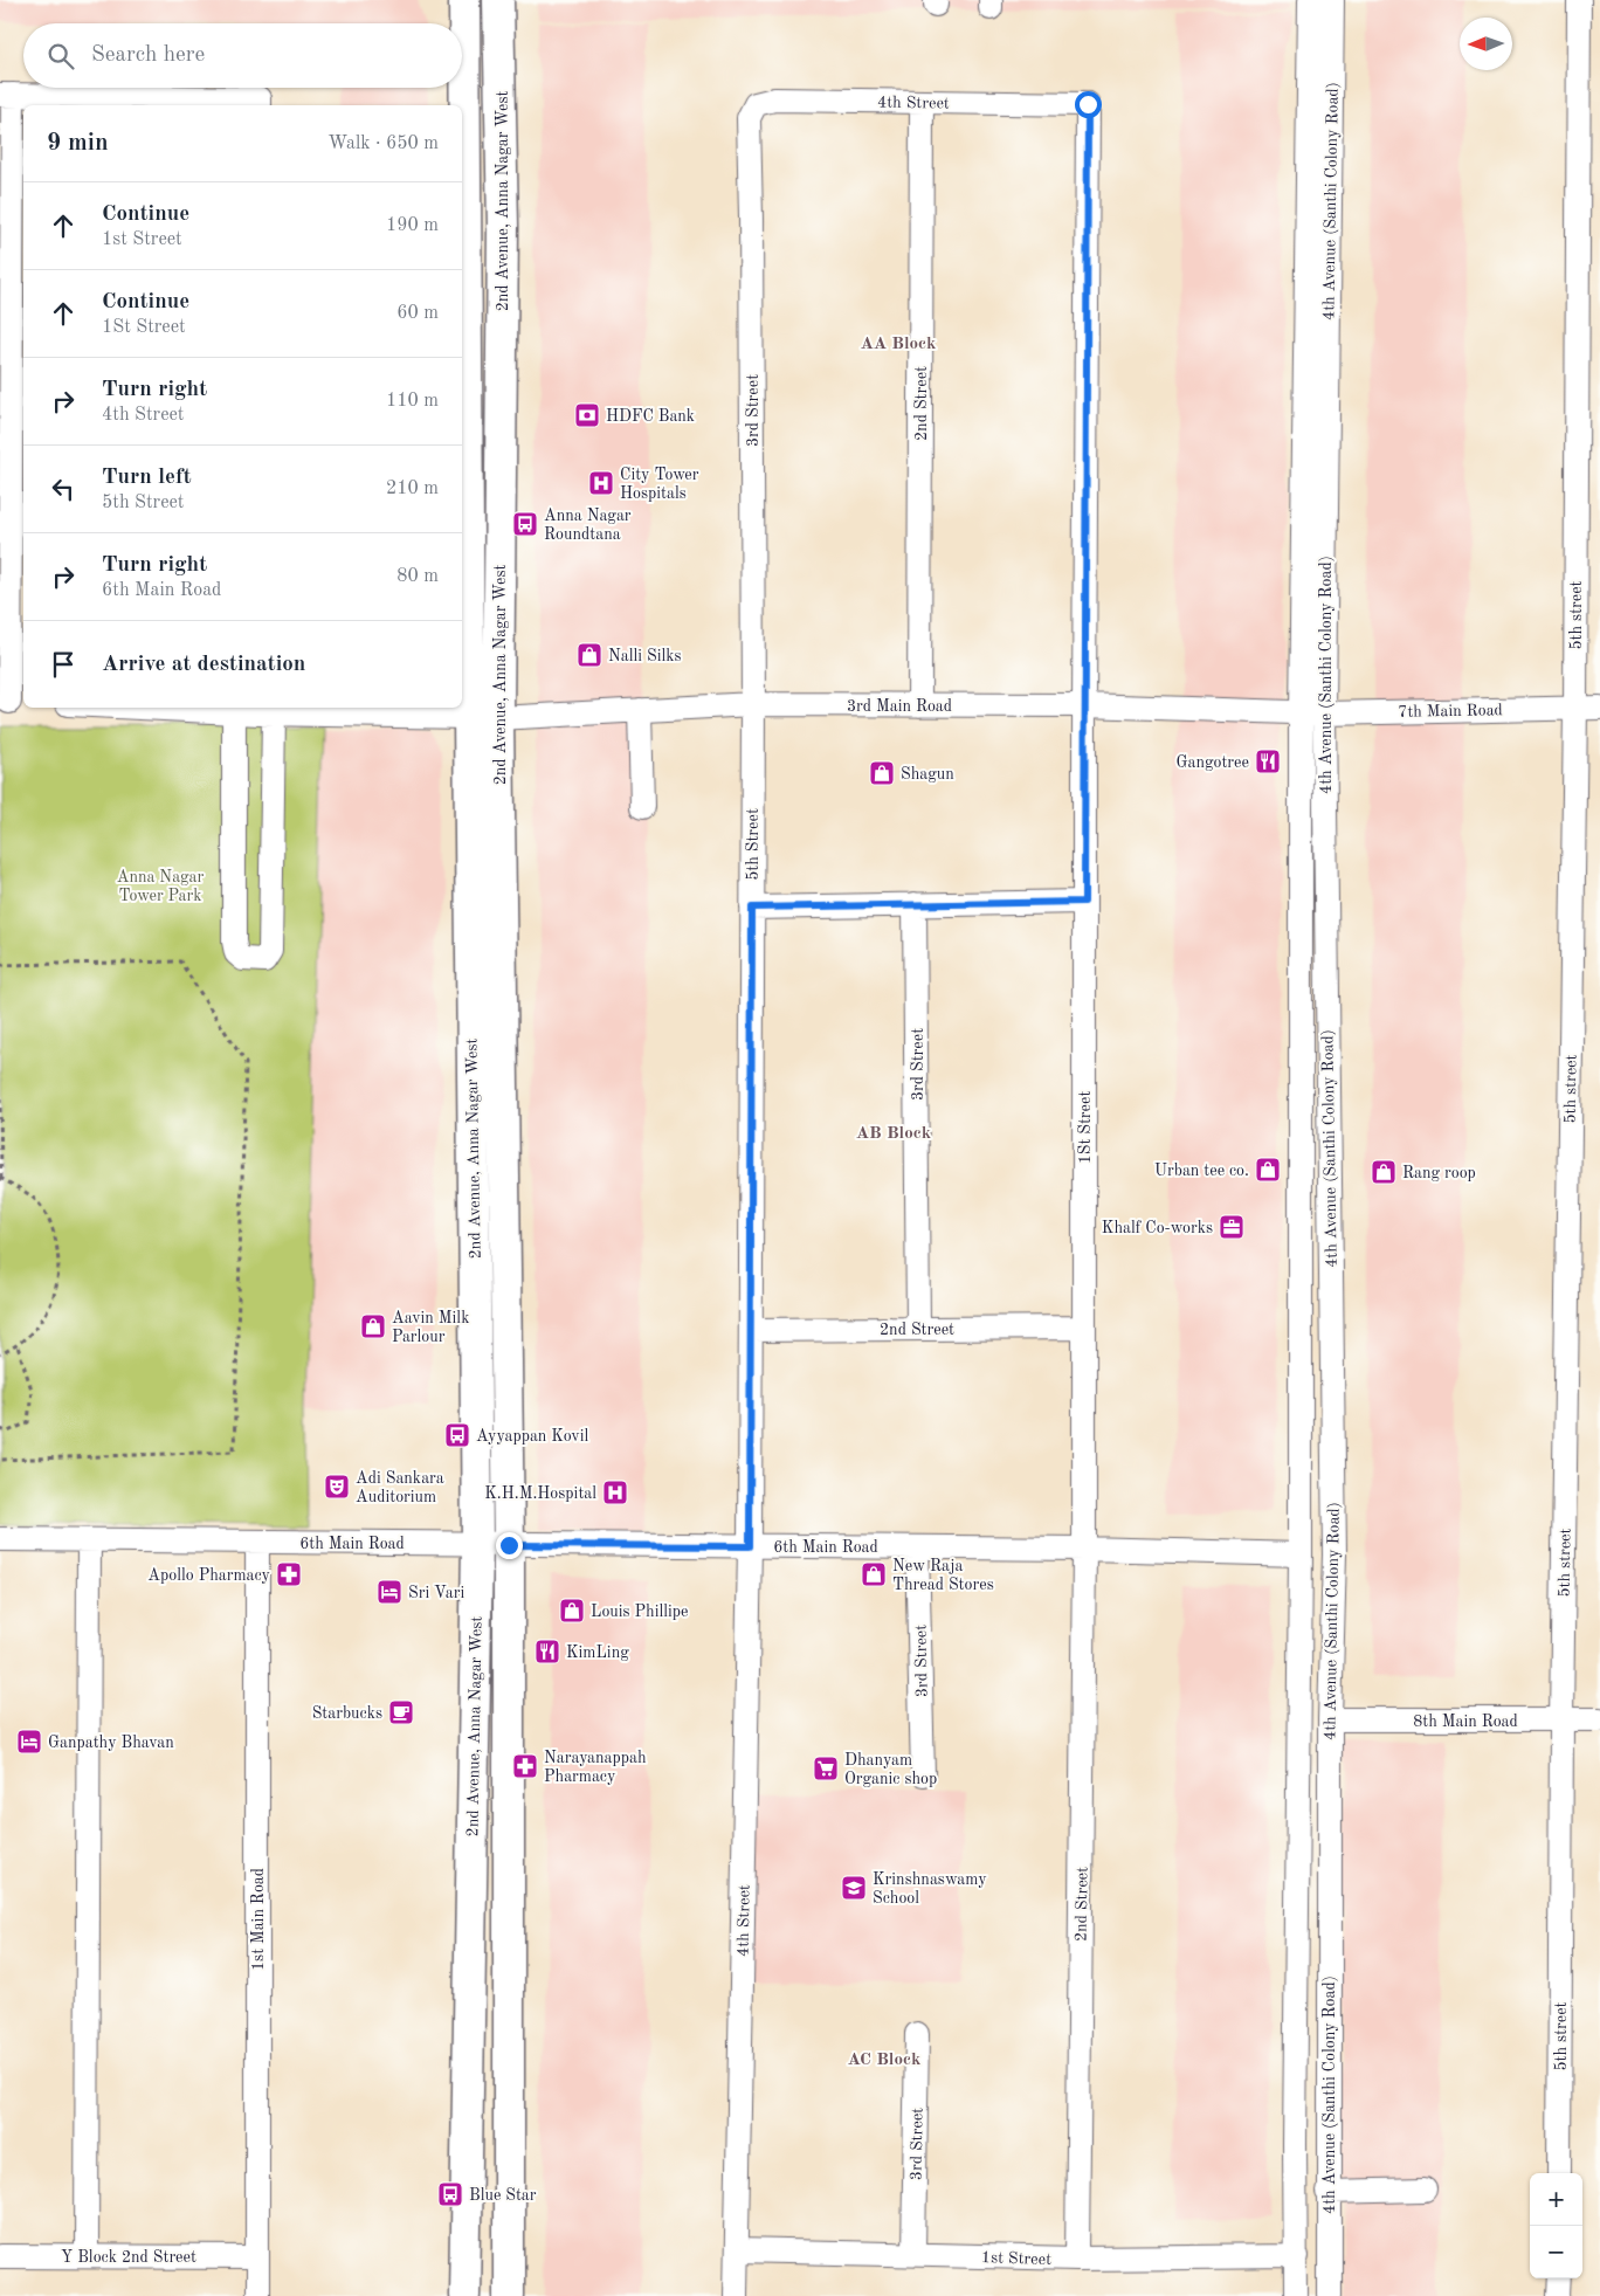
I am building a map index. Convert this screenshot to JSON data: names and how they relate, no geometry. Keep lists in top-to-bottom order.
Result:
{
  "streets": {
    "main road": ["2nd Avenue, Anna Nagar West"],
    "street": [
      "4th Street",
      "4th Avenue (Santhi Colony Road)",
      "2nd Street",
      "3rd Street",
      "5th street",
      "3rd Main Road",
      "7th Main Road",
      "5th Street",
      "1St Street",
      "6th Main Road",
      "8th Main Road",
      "1st Main Road",
      "Y Block 2nd Street",
      "1st Street"
    ]
  },
  "crossings": [
    ["4th Street", "2nd Street"],
    ["4th Street", "3rd Street"],
    ["4th Street", "3rd Main Road"],
    ["4th Street", "5th Street"],
    ["4th Street", "1St Street"],
    ["4th Street", "6th Main Road"],
    ["4th Street", "1st Street"],
    ["2nd Avenue, Anna Nagar West", "3rd Main Road"],
    ["2nd Avenue, Anna Nagar West", "6th Main Road"],
    ["4th Avenue (Santhi Colony Road)", "3rd Main Road"],
    ["4th Avenue (Santhi Colony Road)", "7th Main Road"],
    ["4th Avenue (Santhi Colony Road)", "6th Main Road"],
    ["4th Avenue (Santhi Colony Road)", "8th Main Road"],
    ["4th Avenue (Santhi Colony Road)", "1st Street"],
    ["2nd Street", "3rd Street"],
    ["2nd Street", "3rd Main Road"],
    ["2nd Street", "5th Street"],
    ["2nd Street", "1St Street"],
    ["2nd Street", "6th Main Road"],
    ["2nd Street", "1st Street"],
    ["3rd Street", "3rd Main Road"],
    ["3rd Street", "5th Street"],
    ["3rd Street", "6th Main Road"],
    ["3rd Street", "1st Street"],
    ["5th street", "7th Main Road"],
    ["5th street", "8th Main Road"],
    ["3rd Main Road", "7th Main Road"],
    ["3rd Main Road", "5th Street"],
    ["3rd Main Road", "1St Street"],
    ["5th Street", "6th Main Road"],
    ["1St Street", "6th Main Road"],
    ["6th Main Road", "1st Main Road"],
    ["1st Main Road", "Y Block 2nd Street"]
  ],
  "districts": ["AA Block", "AB Block", "AC Block"],
  "parks": ["Anna Nagar Tower Park"],
  "places": {
    "bank": ["HDFC Bank"],
    "hospital": ["City Tower Hospitals", "K.H.M.Hospital"],
    "bus stop": ["Anna Nagar Roundtana", "Ayyappan Kovil", "Blue Star"],
    "shop": [
      "Nalli Silks",
      "Shagun",
      "Urban tee co.",
      "Rang roop",
      "Aavin Milk Parlour",
      "New Raja Thread Stores",
      "Louis Phillipe"
    ],
    "restaurant": ["Gangotree", "KimLing"],
    "office": ["Khalf Co-works"],
    "theatre": ["Adi Sankara Auditorium"],
    "pharmacy": ["Apollo Pharmacy", "Narayanappah Pharmacy"],
    "hotel": ["Sri Vari", "Ganpathy Bhavan"],
    "cafe": ["Starbucks"],
    "supermarket": ["Dhanyam Organic shop"],
    "school or university": ["Krinshnaswamy School"]
  },
  "north": "left",
  "page": {
    "search": "Search here",
    "heading": ["9 min", "Walk · 650 m"],
    "list": [
      ["Continue", "1st Street", "190 m"],
      ["Continue", "1St Street", "60 m"],
      ["Turn right", "4th Street", "110 m"],
      ["Turn left", "5th Street", "210 m"],
      ["Turn right", "6th Main Road", "80 m"],
      "Arrive at destination"
    ],
    "map_buttons": ["+", "−"]
  }
}
